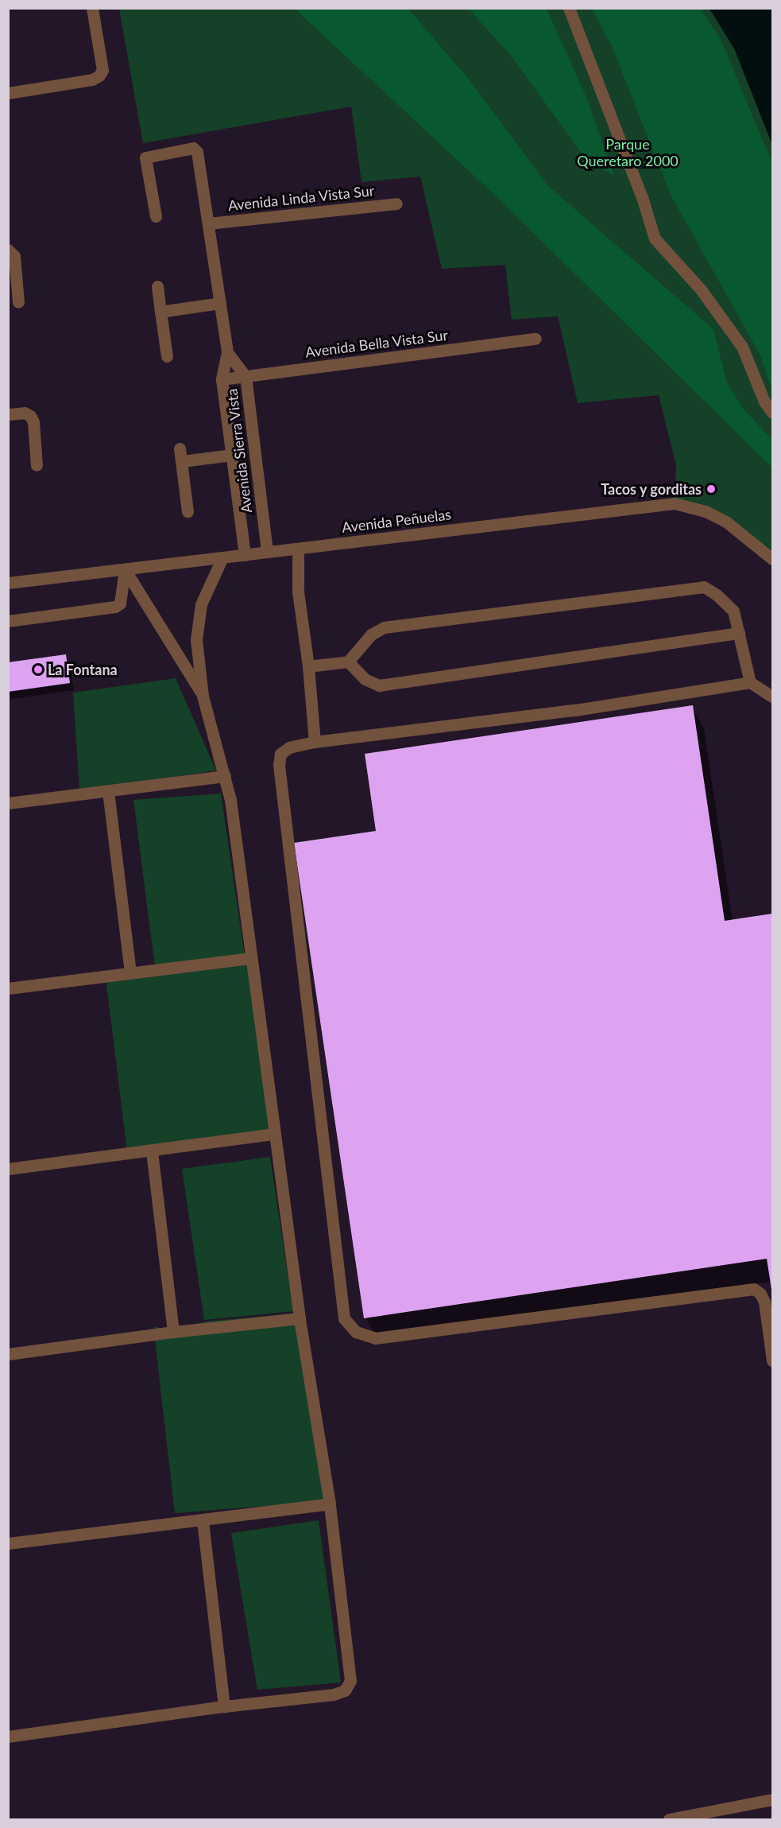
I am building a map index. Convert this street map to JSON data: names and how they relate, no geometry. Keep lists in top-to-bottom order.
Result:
{
  "streets": {
    "street": [
      "Avenida Linda Vista Sur",
      "Avenida Bella Vista Sur",
      "Avenida Sierra Vista",
      "Avenida Peñuelas"
    ]
  },
  "crossings": [
    ["Avenida Linda Vista Sur", "Avenida Sierra Vista"],
    ["Avenida Bella Vista Sur", "Avenida Sierra Vista"],
    ["Avenida Sierra Vista", "Avenida Peñuelas"]
  ],
  "parks": ["Parque Queretaro 2000"],
  "places": ["Tacos y gorditas", "La Fontana"]
}
